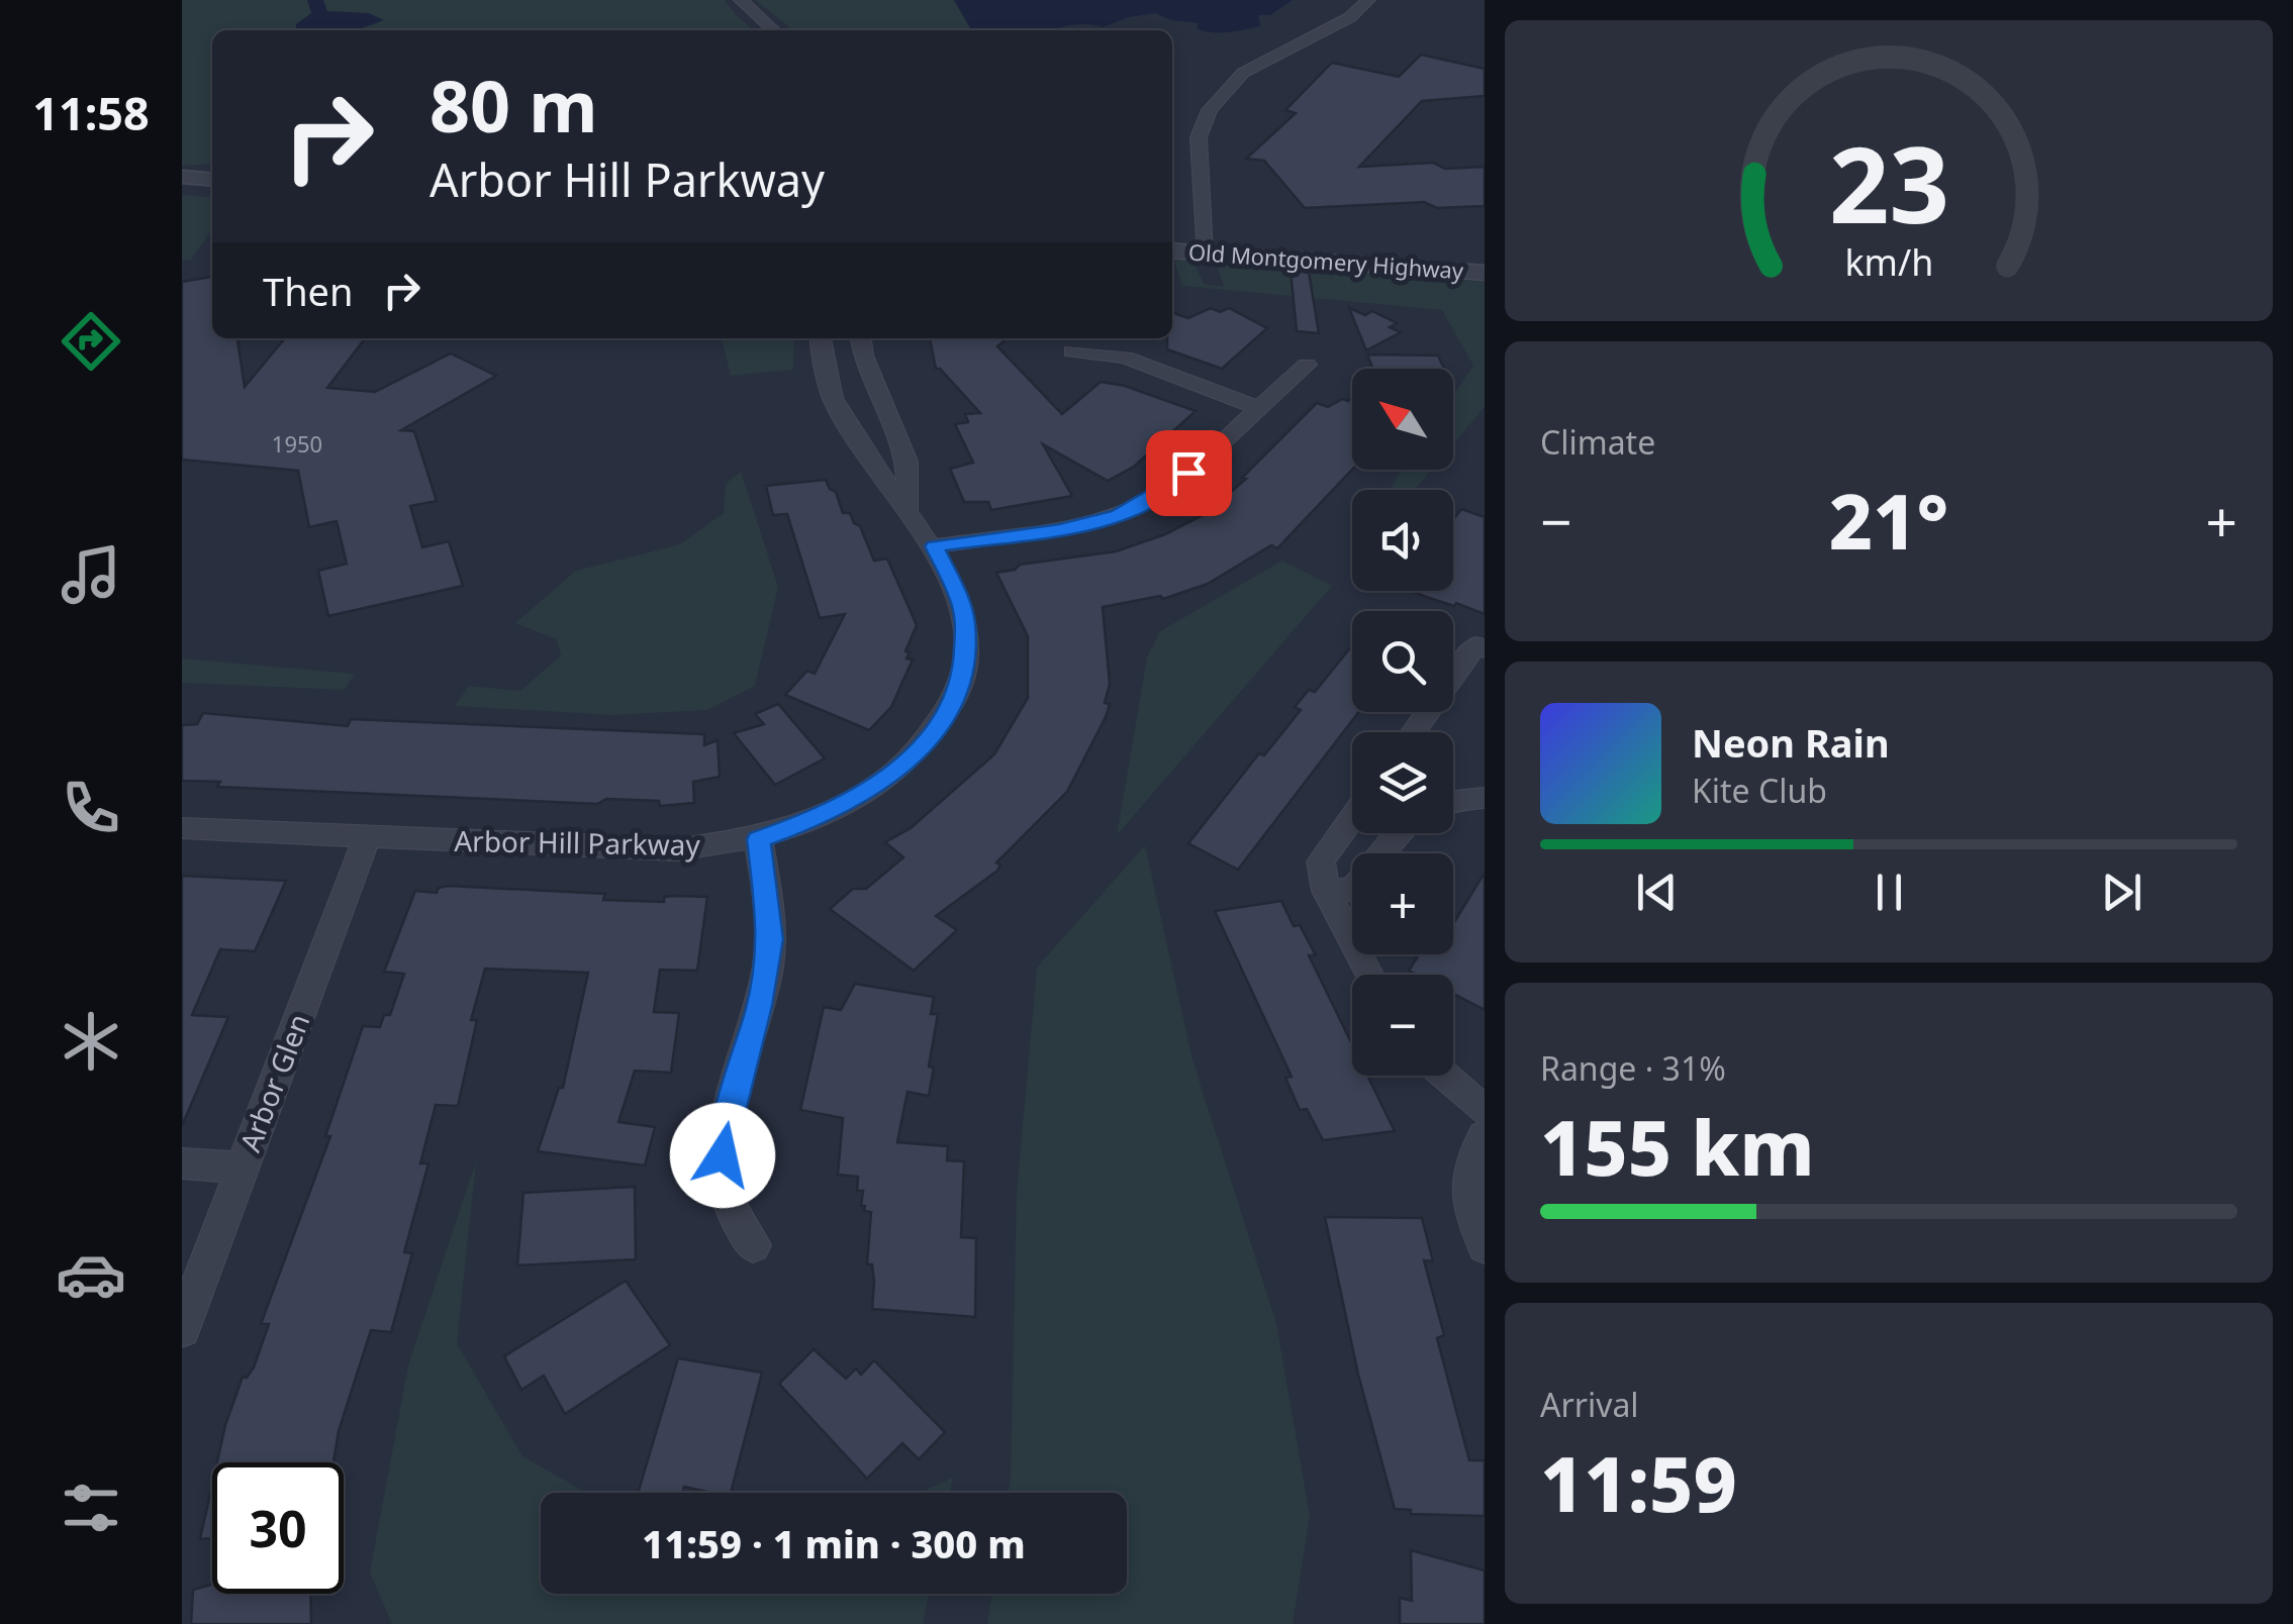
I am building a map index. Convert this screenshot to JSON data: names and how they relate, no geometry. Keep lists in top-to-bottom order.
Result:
{
  "streets": {
    "street": ["Old Montgomery Highway", "Arbor Hill Parkway", "Arbor Glen"]
  },
  "crossings": [
    ["Arbor Hill Parkway", "Arbor Glen"]
  ],
  "house_numbers": ["1950"],
  "north": "top left",
  "page": {
    "tabs": "11:58",
    "turn": ["80 m", "Arbor Hill Parkway"],
    "then": "Then",
    "tile": [
      "Climate",
      ["Range · 31%", "155 km"],
      ["Arrival", "11:59"]
    ],
    "map_buttons": ["+", "−"],
    "heat": ["−", "21°", "+"],
    "song": ["Neon Rain", "Kite Club"],
    "limit": "30",
    "trip": "11:59 · 1 min · 300 m",
    "gauge": ["23", "km/h"]
  }
}
